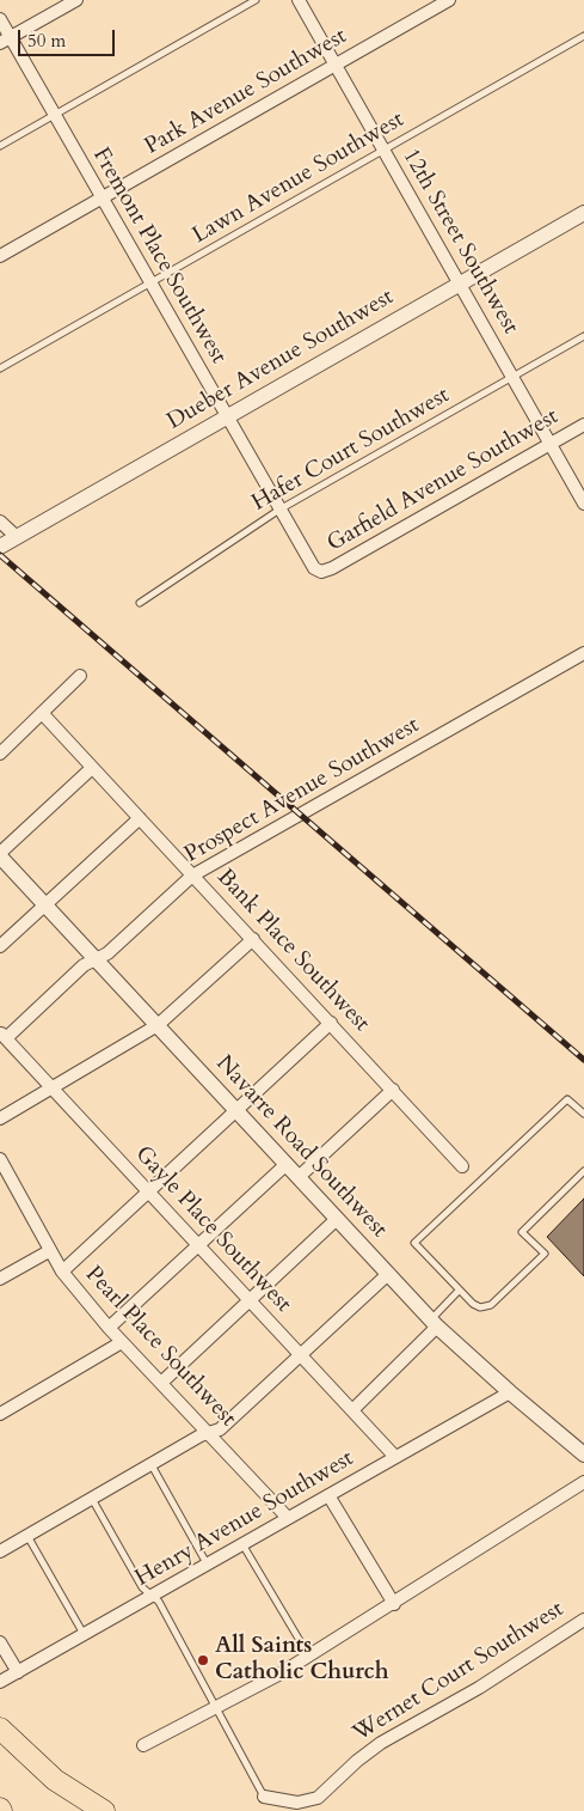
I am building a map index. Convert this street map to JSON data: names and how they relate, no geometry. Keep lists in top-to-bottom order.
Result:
{
  "streets": {
    "street": [
      "Park Avenue Southwest",
      "12th Street Southwest",
      "Fremont Place Southwest",
      "Dueber Avenue Southwest",
      "Garfield Avenue Southwest",
      "Prospect Avenue Southwest",
      "Bank Place Southwest",
      "Navarre Road Southwest",
      "Gayle Place Southwest",
      "Pearl Place Southwest",
      "Henry Avenue Southwest",
      "Wernet Court Southwest"
    ],
    "lane": ["Lawn Avenue Southwest", "Hafer Court Southwest"]
  },
  "crossings": [
    ["Park Avenue Southwest", "12th Street Southwest"],
    ["Park Avenue Southwest", "Fremont Place Southwest"],
    ["Lawn Avenue Southwest", "12th Street Southwest"],
    ["Lawn Avenue Southwest", "Fremont Place Southwest"],
    ["12th Street Southwest", "Dueber Avenue Southwest"],
    ["12th Street Southwest", "Hafer Court Southwest"],
    ["12th Street Southwest", "Garfield Avenue Southwest"],
    ["Fremont Place Southwest", "Dueber Avenue Southwest"],
    ["Fremont Place Southwest", "Hafer Court Southwest"],
    ["Fremont Place Southwest", "Garfield Avenue Southwest"],
    ["Prospect Avenue Southwest", "Bank Place Southwest"],
    ["Prospect Avenue Southwest", "Navarre Road Southwest"],
    ["Prospect Avenue Southwest", "Gayle Place Southwest"],
    ["Navarre Road Southwest", "Henry Avenue Southwest"],
    ["Gayle Place Southwest", "Henry Avenue Southwest"],
    ["Pearl Place Southwest", "Henry Avenue Southwest"]
  ],
  "places": ["All Saints Catholic Church"],
  "scale_bar": "50 m"
}
